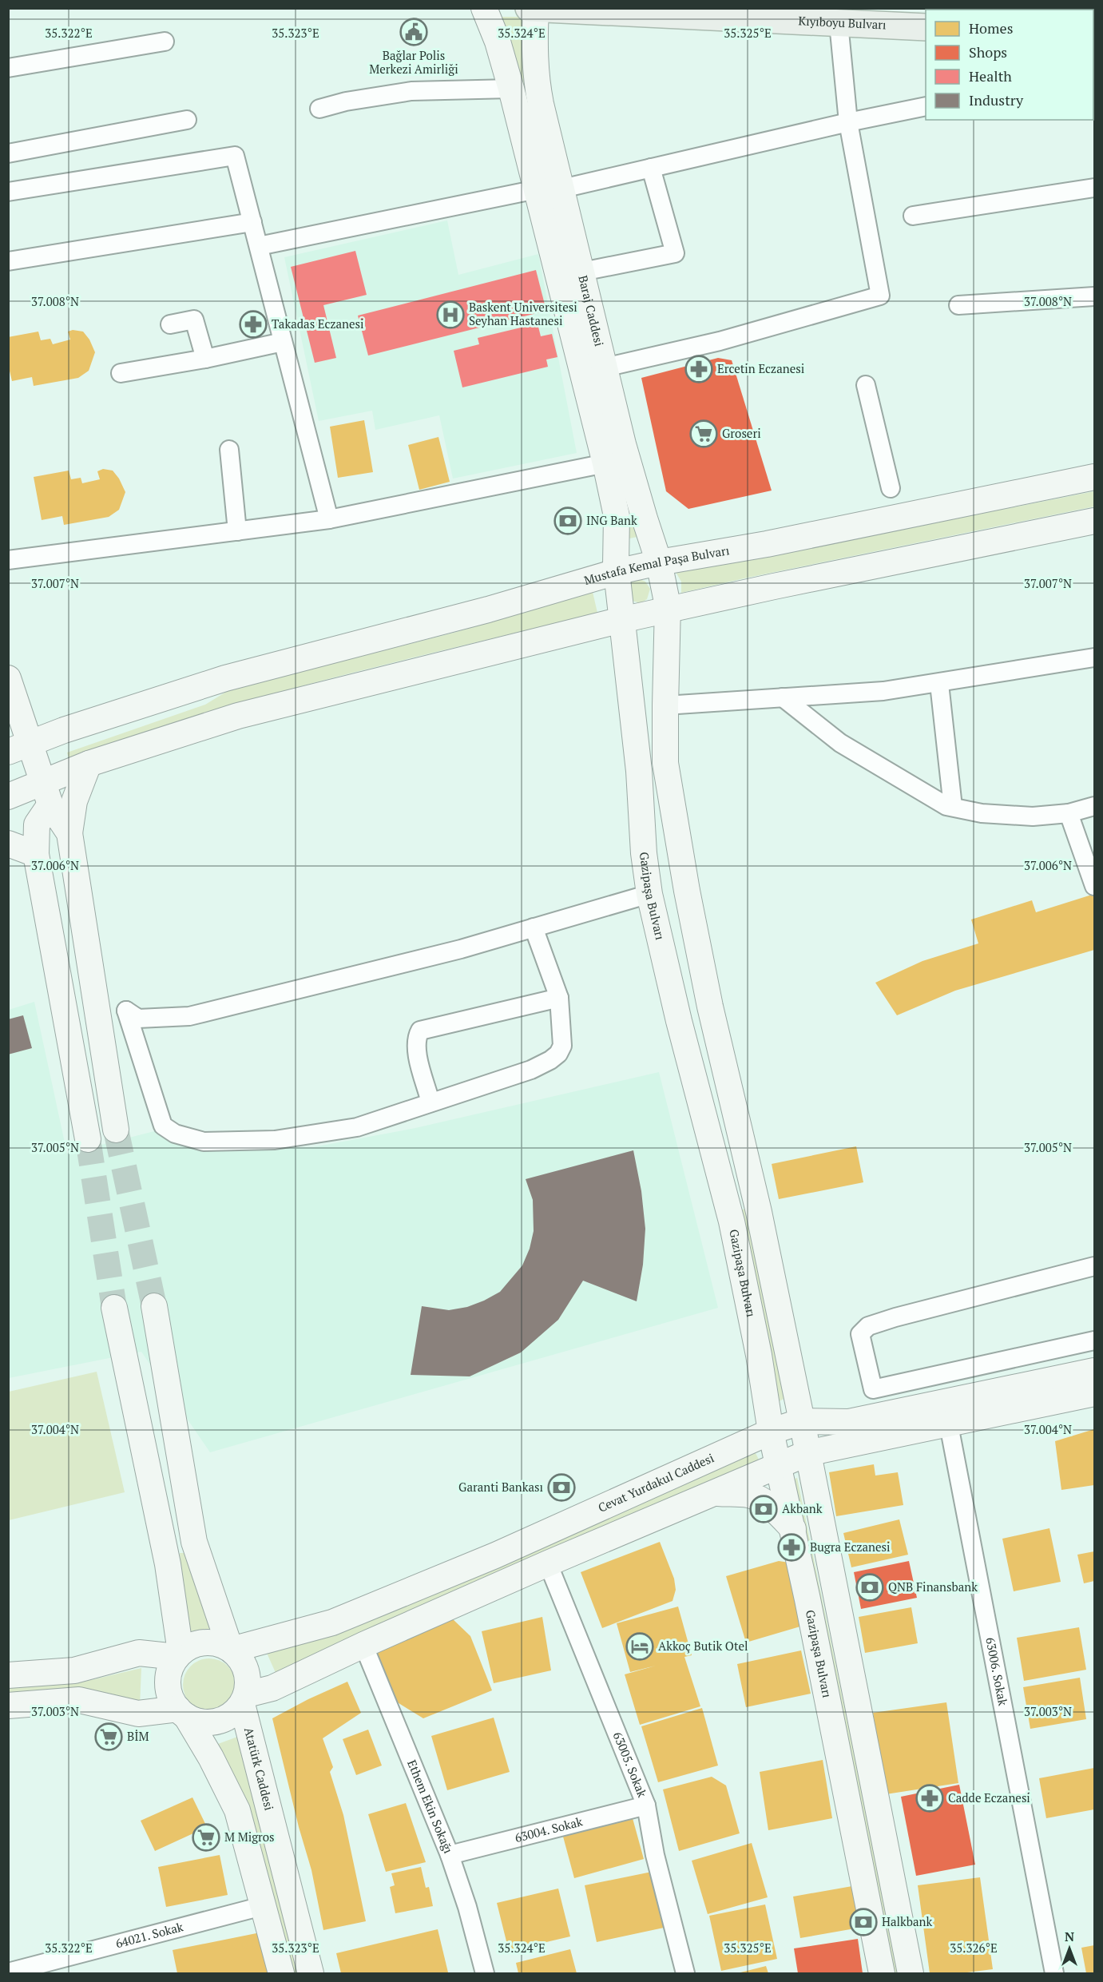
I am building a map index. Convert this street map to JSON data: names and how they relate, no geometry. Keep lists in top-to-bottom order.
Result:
{
  "streets": {
    "main road": [
      "Kıyıboyu Bulvarı",
      "Baraj Caddesi",
      "Mustafa Kemal Paşa Bulvarı",
      "Gazipaşa Bulvarı",
      "Cevat Yurdakul Caddesi",
      "Atatürk Caddesi"
    ],
    "street": [
      "63006. Sokak",
      "63005. Sokak",
      "Ethem Ekin Sokağı",
      "63004. Sokak",
      "64021. Sokak"
    ]
  },
  "crossings": [
    ["Kıyıboyu Bulvarı", "Baraj Caddesi"],
    ["Baraj Caddesi", "Mustafa Kemal Paşa Bulvarı"],
    ["Baraj Caddesi", "Gazipaşa Bulvarı"],
    ["Mustafa Kemal Paşa Bulvarı", "Gazipaşa Bulvarı"],
    ["Gazipaşa Bulvarı", "Cevat Yurdakul Caddesi"],
    ["Cevat Yurdakul Caddesi", "Atatürk Caddesi"],
    ["63005. Sokak", "63004. Sokak"],
    ["Ethem Ekin Sokağı", "63004. Sokak"]
  ],
  "places": {
    "public building": ["Bağlar Polis Merkezi Amirliği"],
    "hospital": ["Baskent Universitesi Seyhan Hastanesi"],
    "pharmacy": [
      "Takadas Eczanesi",
      "Ercetin Eczanesi",
      "Bugra Eczanesi",
      "Cadde Eczanesi"
    ],
    "supermarket": ["Groseri", "BİM", "M Migros"],
    "bank": [
      "ING Bank",
      "Garanti Bankası",
      "Akbank",
      "QNB Finansbank",
      "Halkbank"
    ],
    "hotel": ["Akkoç Butik Otel"]
  },
  "legend": [
    "Homes",
    "Shops",
    "Health",
    "Industry"
  ],
  "north": "top",
  "coordinates": [
    "35.322°E",
    "35.323°E",
    "35.324°E",
    "35.325°E",
    "37.008°N",
    "37.007°N",
    "37.006°N",
    "37.005°N",
    "37.004°N",
    "37.003°N",
    "35.326°E"
  ]
}
